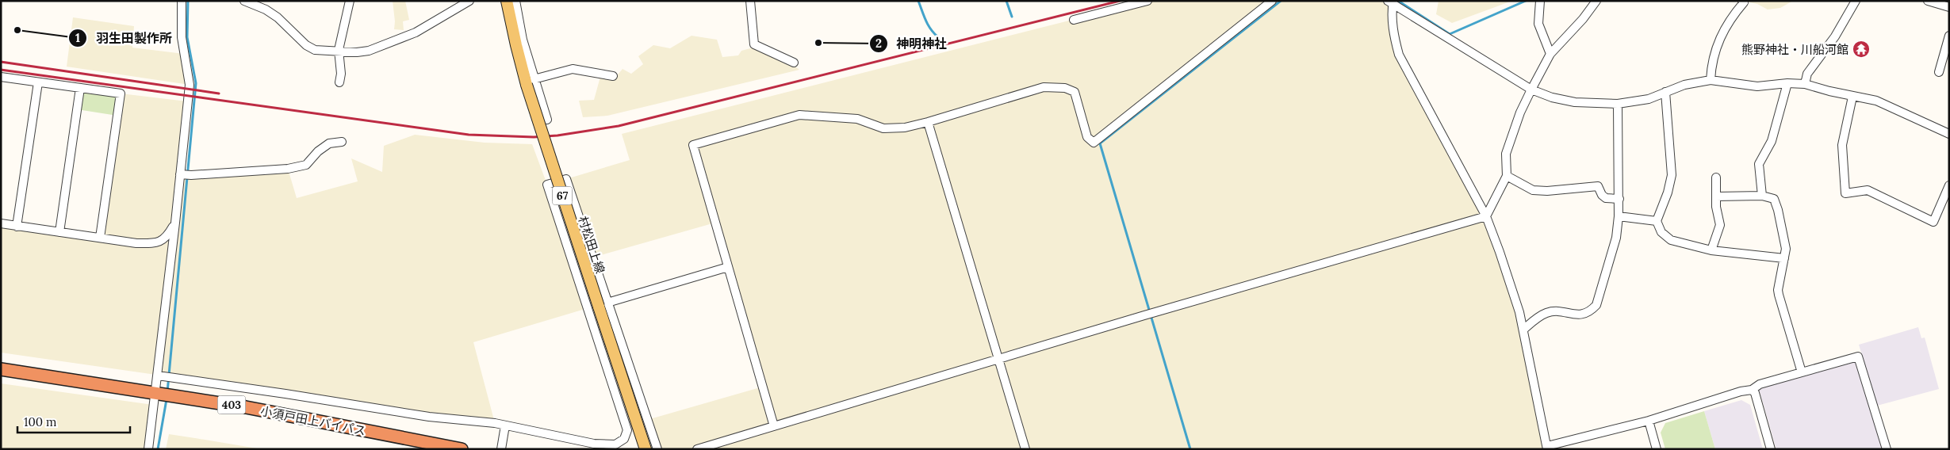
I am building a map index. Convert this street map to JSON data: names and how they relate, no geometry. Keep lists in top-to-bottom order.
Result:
{
  "streets": {
    "highway": ["403", "小須戸田上バイパス"],
    "main road": ["67", "村松田上線"]
  },
  "places": {
    "other": ["羽生田製作所", "神明神社"],
    "temple": ["熊野神社・川船河館"]
  },
  "scale_bar": "100 m"
}
